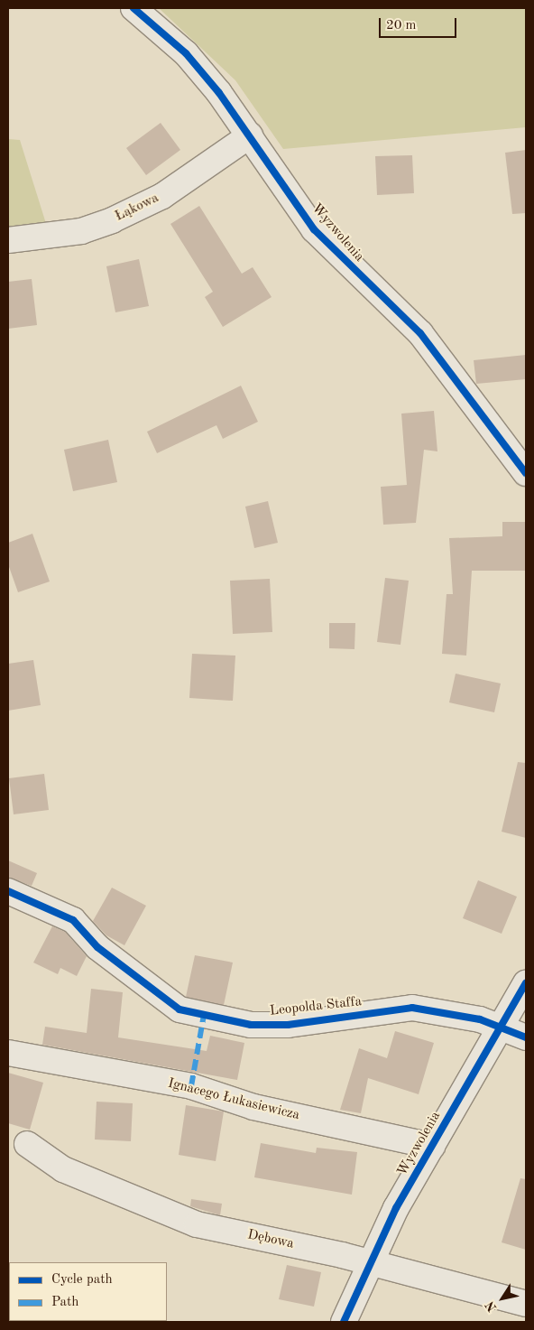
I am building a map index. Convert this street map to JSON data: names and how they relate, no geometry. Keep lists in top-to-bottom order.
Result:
{
  "streets": {
    "street": [
      "Łąkowa",
      "Wyzwolenia",
      "Leopolda Staffa",
      "Ignacego Łukasiewicza",
      "Dębowa"
    ]
  },
  "crossings": [
    ["Łąkowa", "Wyzwolenia"],
    ["Wyzwolenia", "Leopolda Staffa"],
    ["Wyzwolenia", "Ignacego Łukasiewicza"],
    ["Wyzwolenia", "Dębowa"]
  ],
  "legend": ["Cycle path", "Path"],
  "scale_bar": "20 m",
  "north": "bottom left"
}
